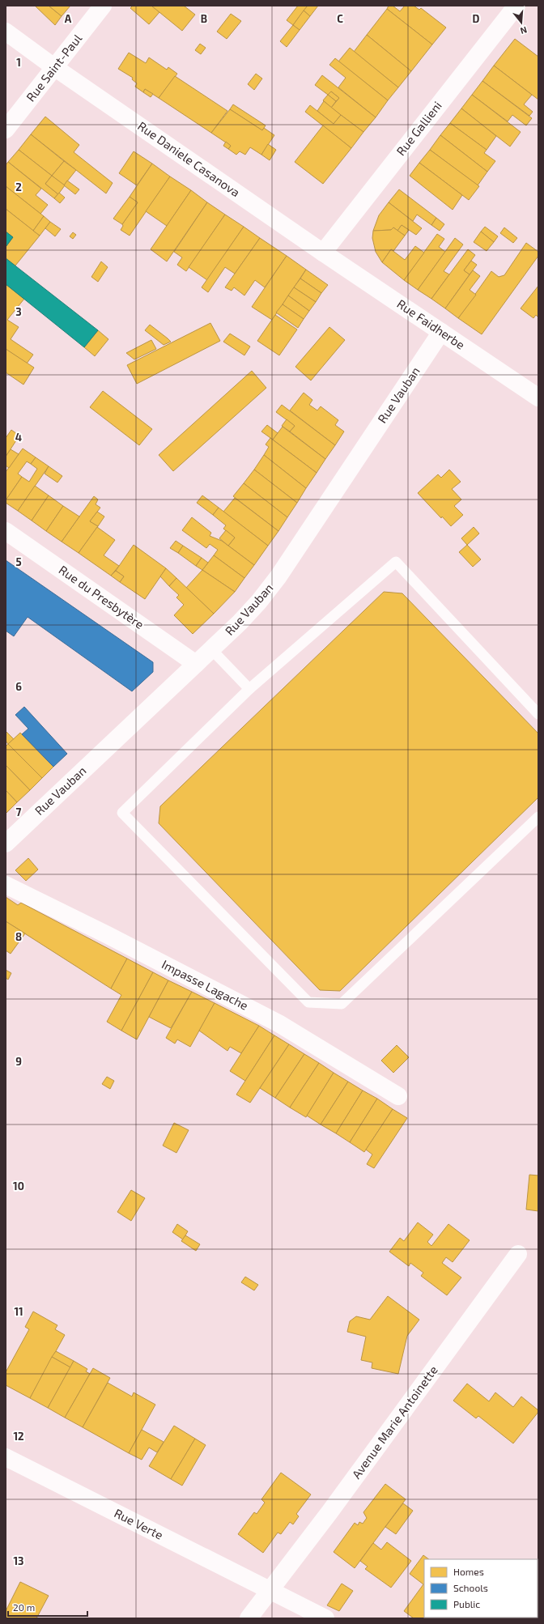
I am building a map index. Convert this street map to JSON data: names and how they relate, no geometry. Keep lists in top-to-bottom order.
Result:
{
  "streets": {
    "street": [
      "Rue Saint-Paul",
      "Rue Gallieni",
      "Rue Daniele Casanova",
      "Rue Faidherbe",
      "Rue Vauban",
      "Rue du Presbytère",
      "Impasse Lagache",
      "Avenue Marie Antoinette",
      "Rue Verte"
    ]
  },
  "crossings": [
    ["Rue Saint-Paul", "Rue Daniele Casanova"],
    ["Rue Gallieni", "Rue Daniele Casanova"],
    ["Rue Gallieni", "Rue Faidherbe"],
    ["Rue Daniele Casanova", "Rue Faidherbe"],
    ["Rue Faidherbe", "Rue Vauban"],
    ["Rue Vauban", "Rue du Presbytère"],
    ["Avenue Marie Antoinette", "Rue Verte"]
  ],
  "legend": ["Homes", "Schools", "Public"],
  "scale_bar": "20 m",
  "north": "bottom",
  "grid": {
    "columns": [
      "A",
      "B",
      "C",
      "D"
    ],
    "rows": [
      "1",
      "2",
      "3",
      "4",
      "5",
      "6",
      "7",
      "8",
      "9",
      "10",
      "11",
      "12",
      "13"
    ]
  }
}
